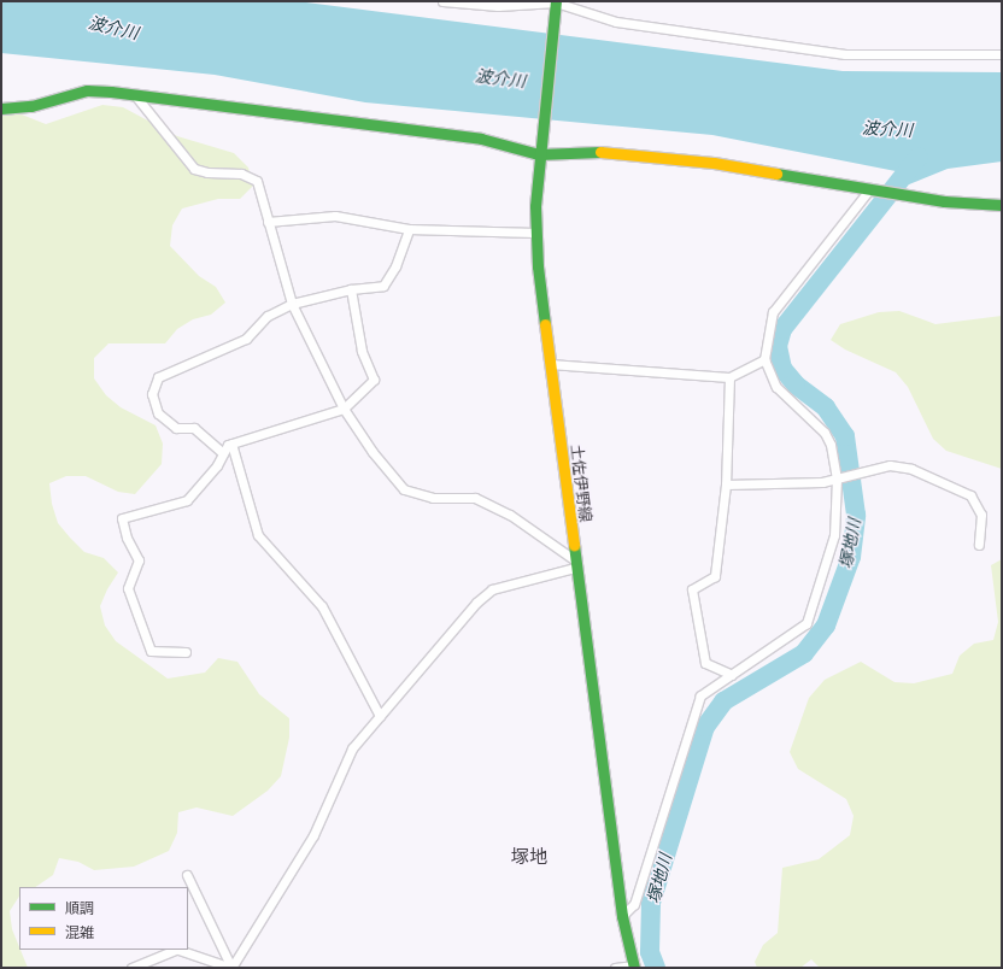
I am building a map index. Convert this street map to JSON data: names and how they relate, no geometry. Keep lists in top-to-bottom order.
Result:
{
  "streets": {
    "street": ["土佐伊野線"]
  },
  "districts": ["塚地"],
  "water": ["波介川", "塚地川"],
  "legend": ["順調", "混雑"]
}
